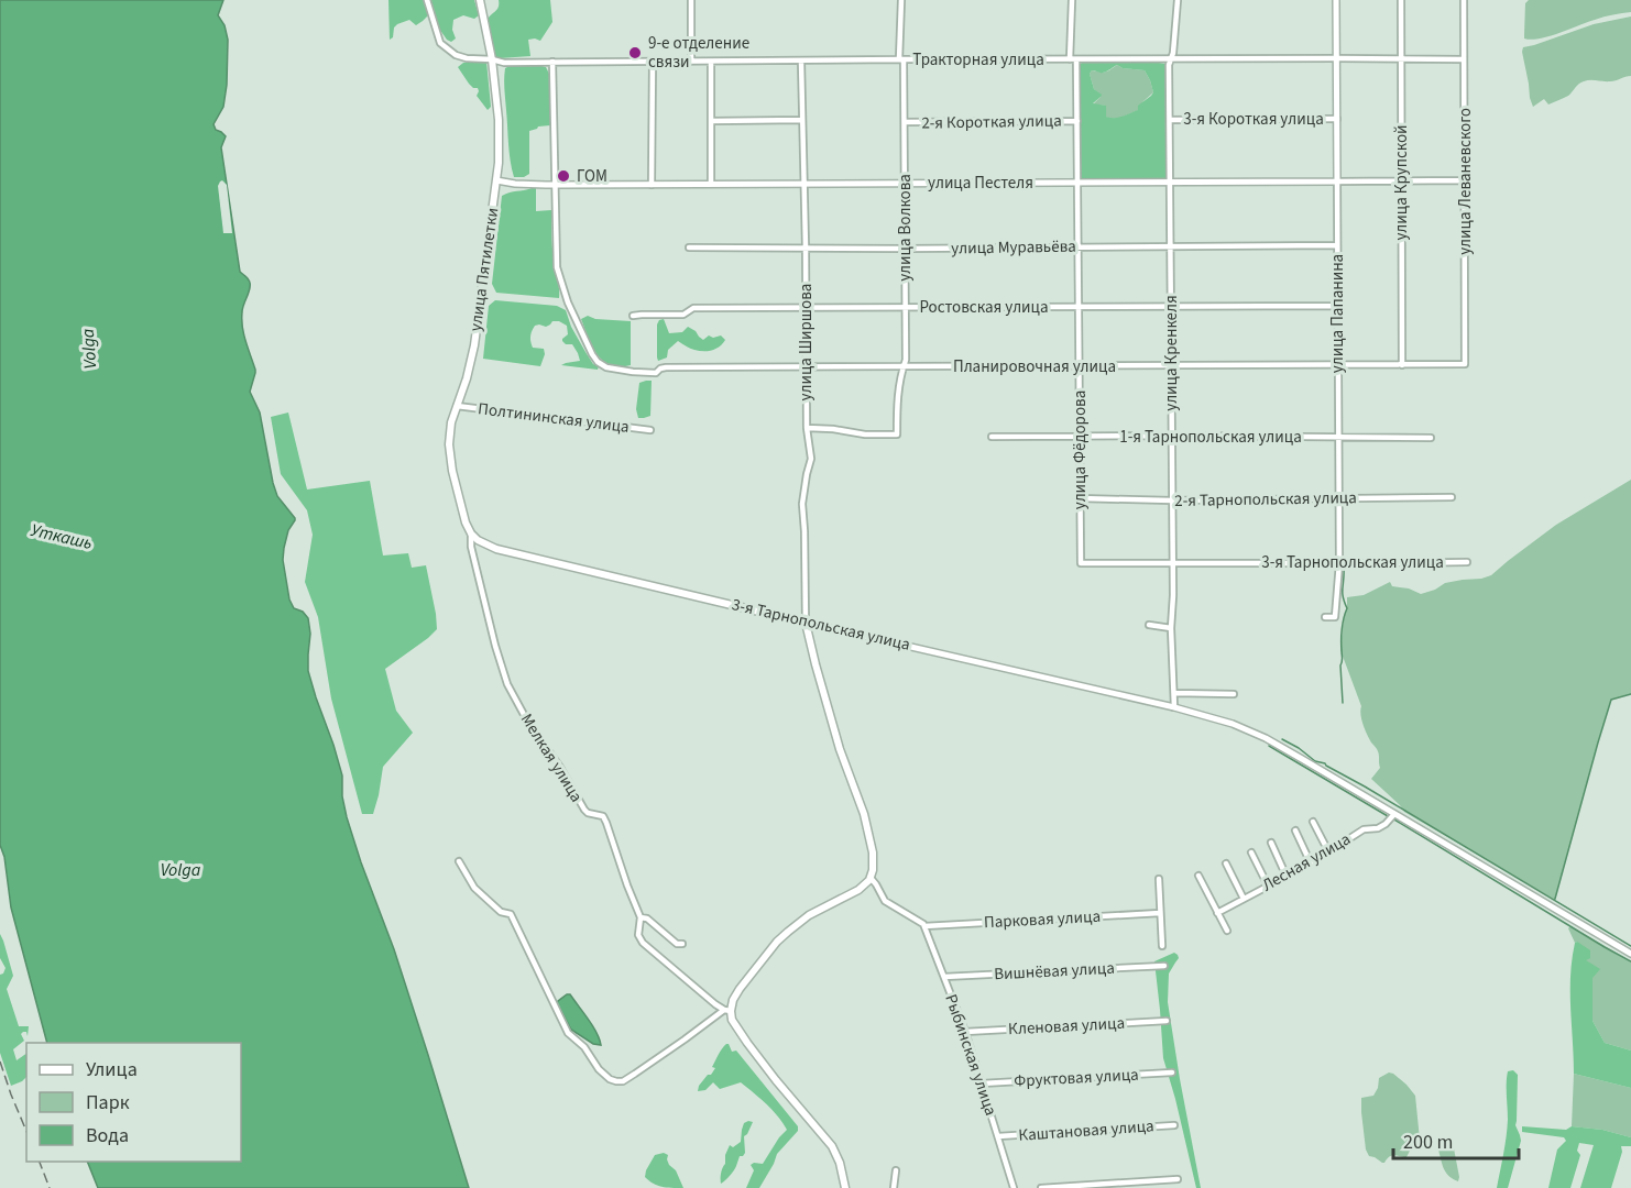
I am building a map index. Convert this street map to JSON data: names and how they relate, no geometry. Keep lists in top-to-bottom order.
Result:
{
  "streets": {
    "main road": ["улица Пятилетки", "3-я Тарнопольская улица"],
    "street": [
      "Тракторная улица",
      "3-я Короткая улица",
      "2-я Короткая улица",
      "улица Леваневского",
      "улица Пестеля",
      "улица Крупской",
      "улица Волкова",
      "улица Муравьёва",
      "Ростовская улица",
      "улица Папанина",
      "улица Ширшова",
      "улица Кренкеля",
      "Планировочная улица",
      "Полтининская улица",
      "1-я Тарнопольская улица",
      "улица Фёдорова",
      "2-я Тарнопольская улица",
      "Мелкая улица",
      "Лесная улица",
      "Парковая улица",
      "Вишнёвая улица",
      "Кленовая улица",
      "Рыбинская улица",
      "Фруктовая улица",
      "Каштановая улица"
    ]
  },
  "crossings": [
    ["Тракторная улица", "улица Леваневского"],
    ["Тракторная улица", "улица Крупской"],
    ["Тракторная улица", "улица Волкова"],
    ["Тракторная улица", "улица Пятилетки"],
    ["Тракторная улица", "улица Папанина"],
    ["Тракторная улица", "улица Ширшова"],
    ["Тракторная улица", "улица Кренкеля"],
    ["Тракторная улица", "улица Фёдорова"],
    ["3-я Короткая улица", "улица Папанина"],
    ["3-я Короткая улица", "улица Кренкеля"],
    ["2-я Короткая улица", "улица Волкова"],
    ["2-я Короткая улица", "улица Фёдорова"],
    ["улица Леваневского", "улица Пестеля"],
    ["улица Леваневского", "Планировочная улица"],
    ["улица Пестеля", "улица Крупской"],
    ["улица Пестеля", "улица Волкова"],
    ["улица Пестеля", "улица Пятилетки"],
    ["улица Пестеля", "улица Папанина"],
    ["улица Пестеля", "улица Ширшова"],
    ["улица Пестеля", "улица Кренкеля"],
    ["улица Пестеля", "Планировочная улица"],
    ["улица Пестеля", "улица Фёдорова"],
    ["улица Крупской", "Планировочная улица"],
    ["улица Волкова", "улица Муравьёва"],
    ["улица Волкова", "Ростовская улица"],
    ["улица Волкова", "улица Ширшова"],
    ["улица Волкова", "Планировочная улица"],
    ["улица Муравьёва", "улица Папанина"],
    ["улица Муравьёва", "улица Ширшова"],
    ["улица Муравьёва", "улица Кренкеля"],
    ["улица Муравьёва", "улица Фёдорова"],
    ["улица Пятилетки", "Полтининская улица"],
    ["улица Пятилетки", "3-я Тарнопольская улица"],
    ["улица Пятилетки", "Мелкая улица"],
    ["Ростовская улица", "улица Папанина"],
    ["Ростовская улица", "улица Ширшова"],
    ["Ростовская улица", "улица Кренкеля"],
    ["Ростовская улица", "улица Фёдорова"],
    ["улица Папанина", "Планировочная улица"],
    ["улица Папанина", "1-я Тарнопольская улица"],
    ["улица Папанина", "2-я Тарнопольская улица"],
    ["улица Папанина", "3-я Тарнопольская улица"],
    ["улица Ширшова", "Планировочная улица"],
    ["улица Ширшова", "3-я Тарнопольская улица"],
    ["улица Кренкеля", "Планировочная улица"],
    ["улица Кренкеля", "1-я Тарнопольская улица"],
    ["улица Кренкеля", "2-я Тарнопольская улица"],
    ["улица Кренкеля", "3-я Тарнопольская улица"],
    ["Планировочная улица", "улица Фёдорова"],
    ["1-я Тарнопольская улица", "улица Фёдорова"],
    ["улица Фёдорова", "2-я Тарнопольская улица"],
    ["улица Фёдорова", "3-я Тарнопольская улица"],
    ["3-я Тарнопольская улица", "Мелкая улица"],
    ["3-я Тарнопольская улица", "Лесная улица"],
    ["Парковая улица", "Рыбинская улица"],
    ["Вишнёвая улица", "Рыбинская улица"],
    ["Кленовая улица", "Рыбинская улица"],
    ["Рыбинская улица", "Фруктовая улица"],
    ["Рыбинская улица", "Каштановая улица"]
  ],
  "water": ["Volga", "Уткашь"],
  "places": ["9-е отделение связи", "ГОМ"],
  "legend": ["Улица", "Парк", "Вода"],
  "scale_bar": "200 m"
}
